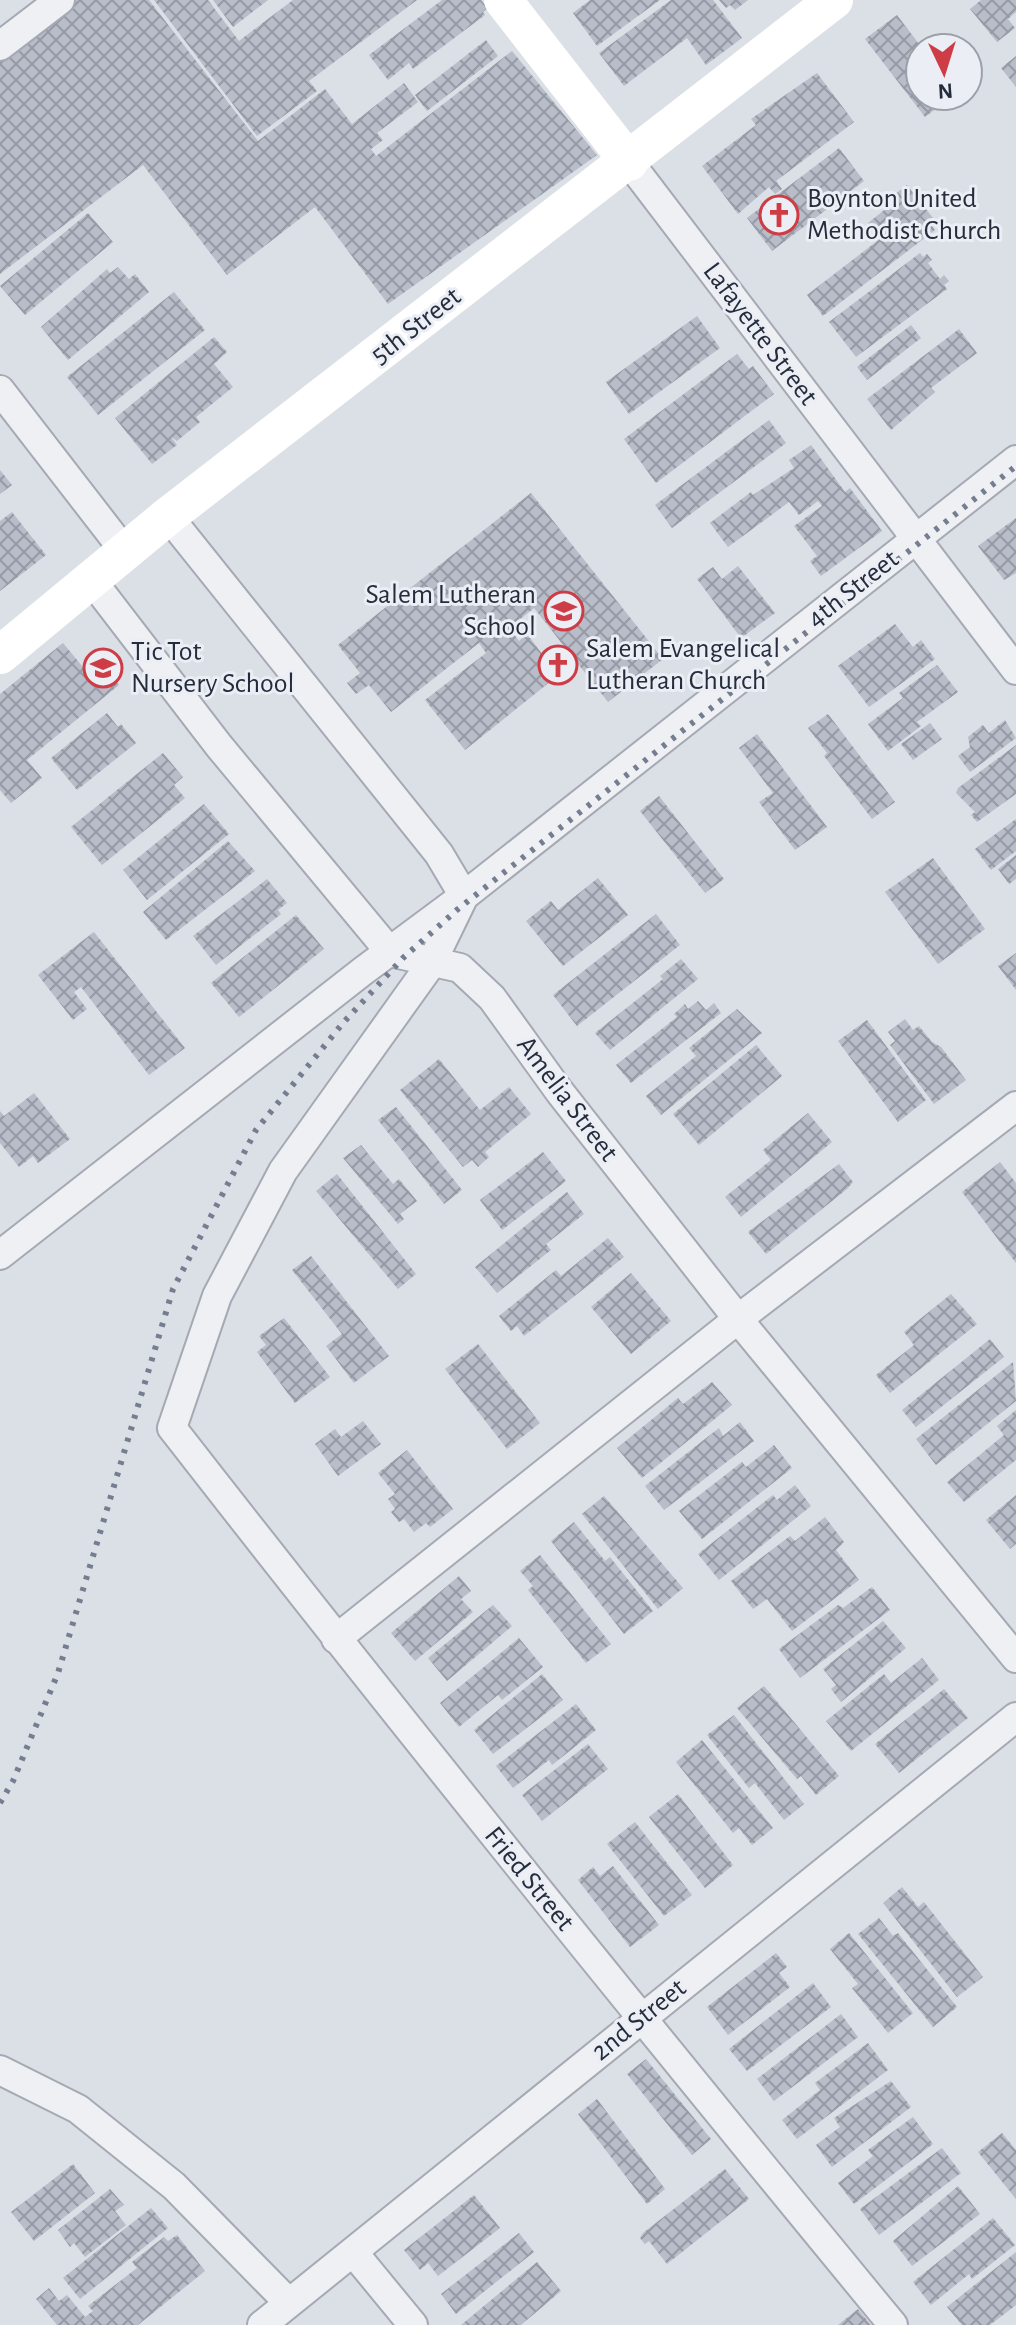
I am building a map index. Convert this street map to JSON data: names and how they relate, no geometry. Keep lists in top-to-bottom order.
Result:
{
  "streets": {
    "main road": ["5th Street", "Lafayette Street"],
    "street": [
      "4th Street",
      "Amelia Street",
      "Fried Street",
      "2nd Street"
    ]
  },
  "crossings": [
    ["5th Street", "Lafayette Street"],
    ["Lafayette Street", "4th Street"],
    ["4th Street", "Amelia Street"],
    ["Amelia Street", "Fried Street"],
    ["Fried Street", "2nd Street"]
  ],
  "places": {
    "church": ["Boynton United Methodist Church", "Salem Evangelical Lutheran Church"],
    "school or university": ["Salem Lutheran School", "Tic Tot Nursery School"]
  },
  "north": "bottom"
}
